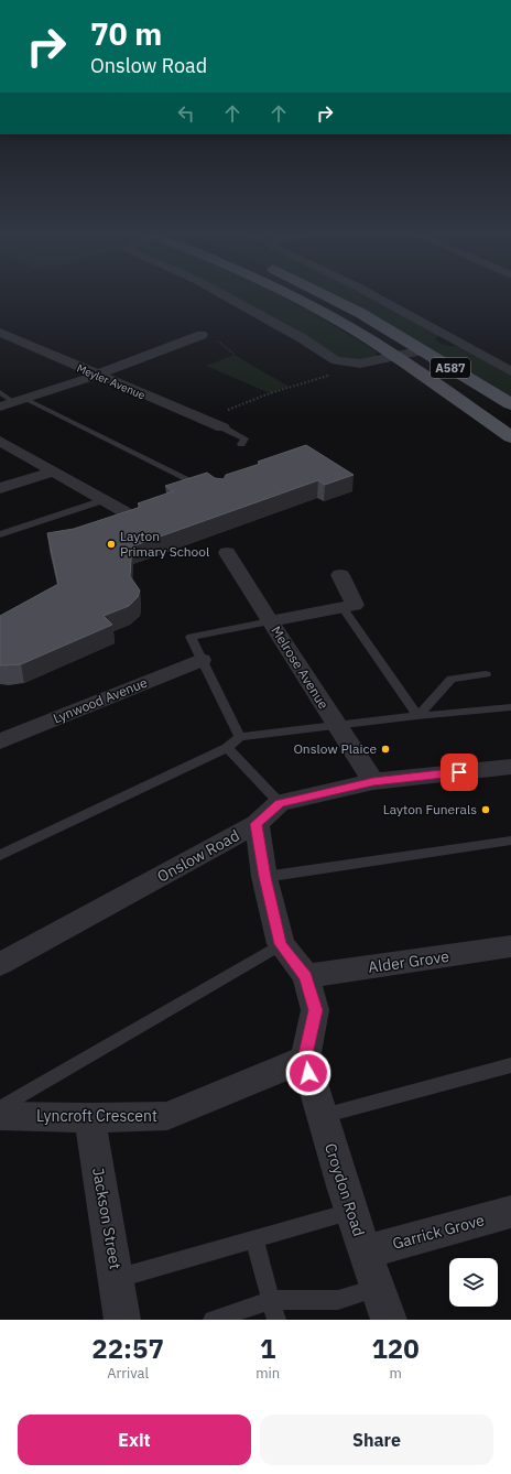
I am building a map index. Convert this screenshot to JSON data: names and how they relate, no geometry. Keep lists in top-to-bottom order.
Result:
{
  "streets": {
    "main road": ["A587"],
    "street": [
      "Meyler Avenue",
      "Melrose Avenue",
      "Lynwood Avenue",
      "Onslow Road",
      "Alder Grove",
      "Lyncroft Crescent",
      "Croydon Road",
      "Jackson Street",
      "Garrick Grove"
    ]
  },
  "crossings": [
    ["Melrose Avenue", "Onslow Road"],
    ["Lyncroft Crescent", "Croydon Road"],
    ["Lyncroft Crescent", "Jackson Street"],
    ["Croydon Road", "Garrick Grove"]
  ],
  "places": ["Layton Primary School", "Onslow Plaice", "Layton Funerals"],
  "page": {
    "turn": ["70 m", "Onslow Road"],
    "eta": [
      "22:57",
      "Arrival",
      "1",
      "min",
      "120",
      "m"
    ],
    "buttons": ["Exit", "Share"]
  }
}
